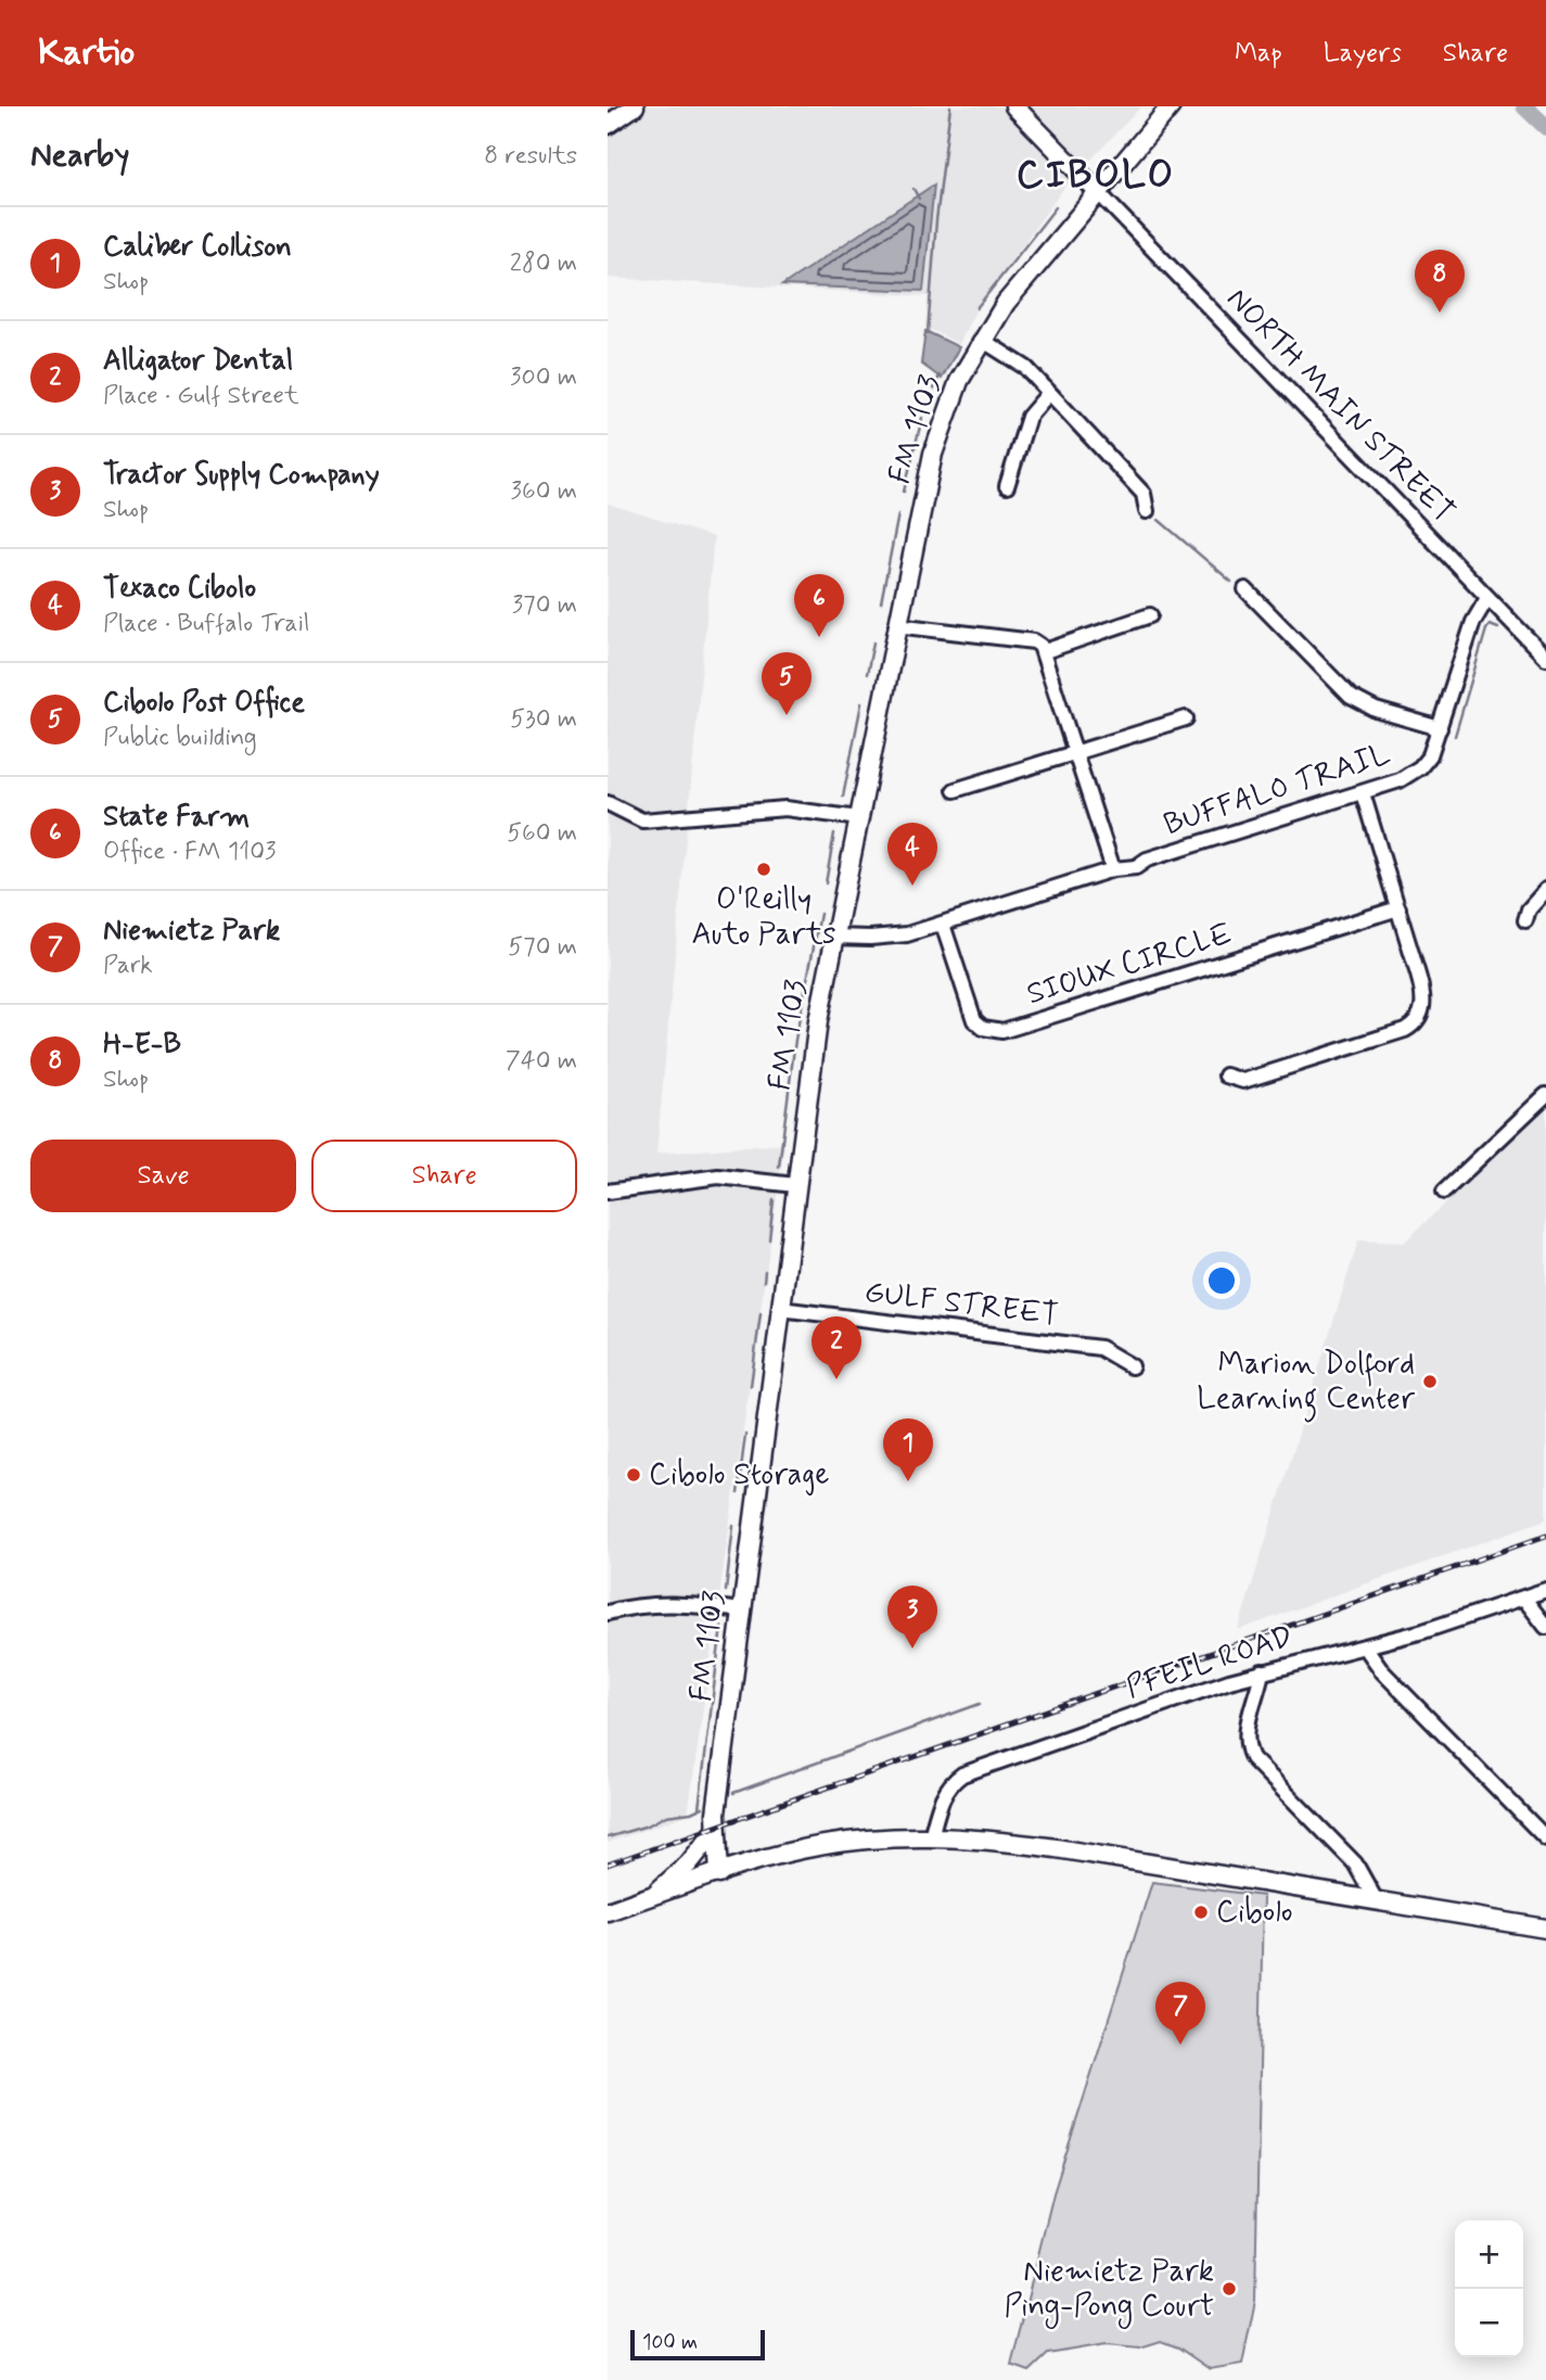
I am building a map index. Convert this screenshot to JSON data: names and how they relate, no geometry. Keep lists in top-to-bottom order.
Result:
{
  "streets": {
    "main road": ["FM 1103"],
    "street": [
      "NORTH MAIN STREET",
      "BUFFALO TRAIL",
      "SIOUX CIRCLE",
      "GULF STREET",
      "PFEIL ROAD"
    ]
  },
  "crossings": [
    ["NORTH MAIN STREET", "FM 1103"],
    ["NORTH MAIN STREET", "BUFFALO TRAIL"],
    ["FM 1103", "BUFFALO TRAIL"],
    ["FM 1103", "GULF STREET"],
    ["BUFFALO TRAIL", "SIOUX CIRCLE"]
  ],
  "districts": ["CIBOLO"],
  "places": [
    "O'Reilly Auto Parts",
    "Marion Dolford Learning Center",
    "Cibolo Storage",
    "Cibolo",
    "Niemietz Park Ping-Pong Court"
  ],
  "scale_bar": "100 m",
  "page": {
    "header": "Kartio",
    "nav": ["Map", "Layers", "Share"],
    "heading": ["Nearby", "8 results"],
    "list": [
      {
        "mark": "1",
        "name": "Caliber Collison",
        "note": "Shop",
        "value": "280 m"
      },
      {
        "mark": "2",
        "name": "Alligator Dental",
        "note": "Place · Gulf Street",
        "value": "300 m"
      },
      {
        "mark": "3",
        "name": "Tractor Supply Company",
        "note": "Shop",
        "value": "360 m"
      },
      {
        "mark": "4",
        "name": "Texaco Cibolo",
        "note": "Place · Buffalo Trail",
        "value": "370 m"
      },
      {
        "mark": "5",
        "name": "Cibolo Post Office",
        "note": "Public building",
        "value": "530 m"
      },
      {
        "mark": "6",
        "name": "State Farm",
        "note": "Office · FM 1103",
        "value": "560 m"
      },
      {
        "mark": "7",
        "name": "Niemietz Park",
        "note": "Park",
        "value": "570 m"
      },
      {
        "mark": "8",
        "name": "H-E-B",
        "note": "Shop",
        "value": "740 m"
      }
    ],
    "pins": [
      "8",
      "6",
      "5",
      "4",
      "2",
      "1",
      "3",
      "7"
    ],
    "buttons": ["Save", "Share"],
    "map_buttons": ["+", "−"],
    "scale": "100 m"
  }
}
